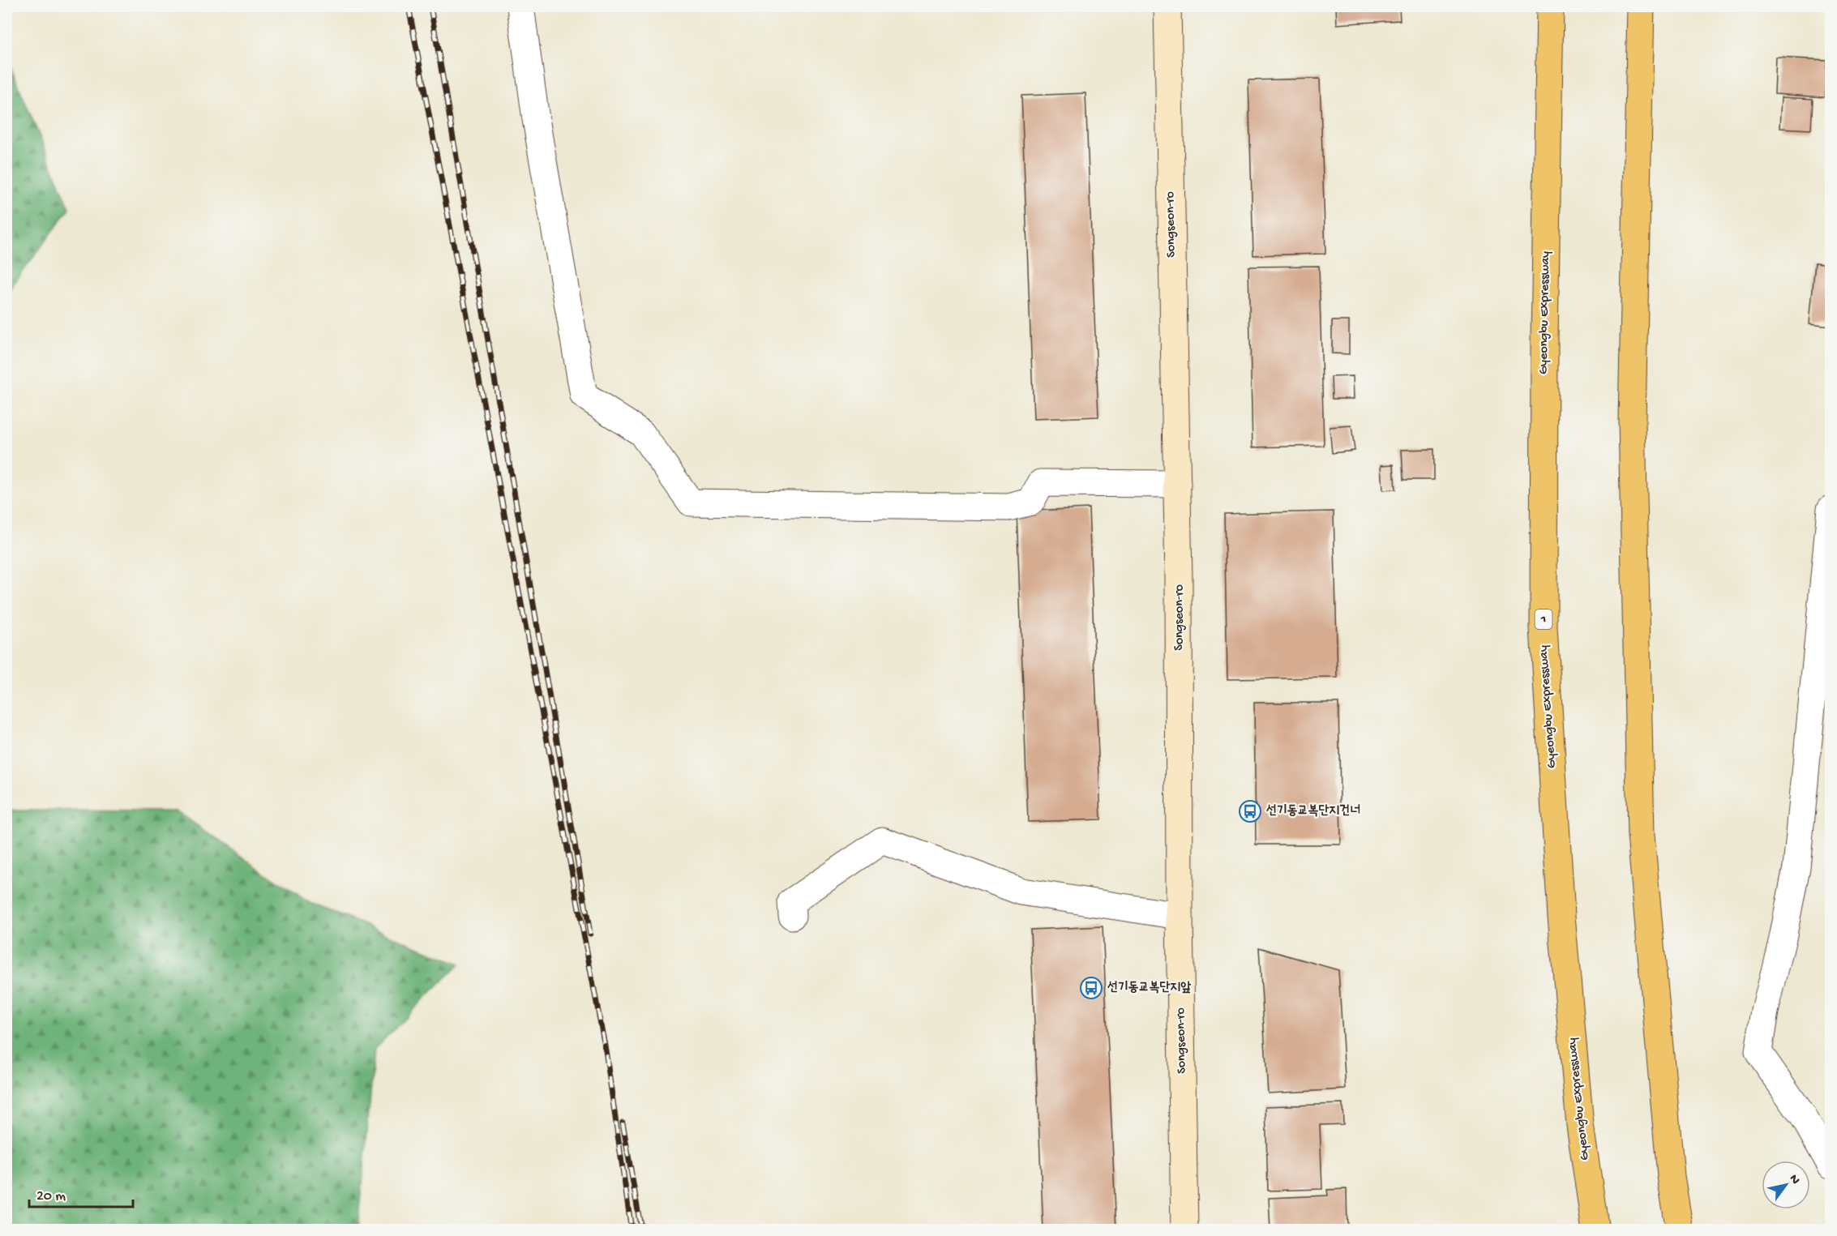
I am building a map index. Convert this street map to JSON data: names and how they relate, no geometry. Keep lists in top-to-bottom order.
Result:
{
  "streets": {
    "highway": ["Gyeongbu Expressway", "1"],
    "main road": ["Songseon-ro"]
  },
  "places": {
    "bus stop": ["선기동교복단지건너", "선기동교복단지앞"]
  },
  "scale_bar": "20 m",
  "north": "top right"
}
